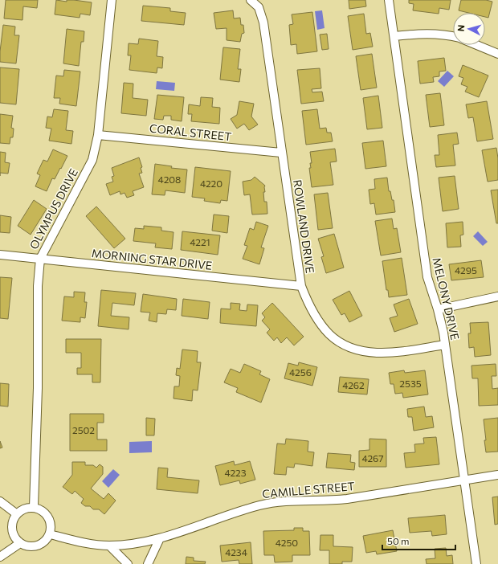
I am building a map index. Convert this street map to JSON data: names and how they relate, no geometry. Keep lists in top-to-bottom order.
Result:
{
  "streets": {
    "street": [
      "CORAL STREET",
      "OLYMPUS DRIVE",
      "ROWLAND DRIVE",
      "MORNING STAR DRIVE",
      "MELONY DRIVE",
      "CAMILLE STREET"
    ]
  },
  "crossings": [
    ["CORAL STREET", "OLYMPUS DRIVE"],
    ["CORAL STREET", "ROWLAND DRIVE"],
    ["OLYMPUS DRIVE", "MORNING STAR DRIVE"],
    ["OLYMPUS DRIVE", "CAMILLE STREET"],
    ["ROWLAND DRIVE", "MORNING STAR DRIVE"],
    ["ROWLAND DRIVE", "MELONY DRIVE"],
    ["MELONY DRIVE", "CAMILLE STREET"]
  ],
  "house_numbers": [
    "4208",
    "4220",
    "4221",
    "4295",
    "4256",
    "2535",
    "4262",
    "2502",
    "4267",
    "4223",
    "4250",
    "4234"
  ],
  "scale_bar": "50 m",
  "north": "left"
}
